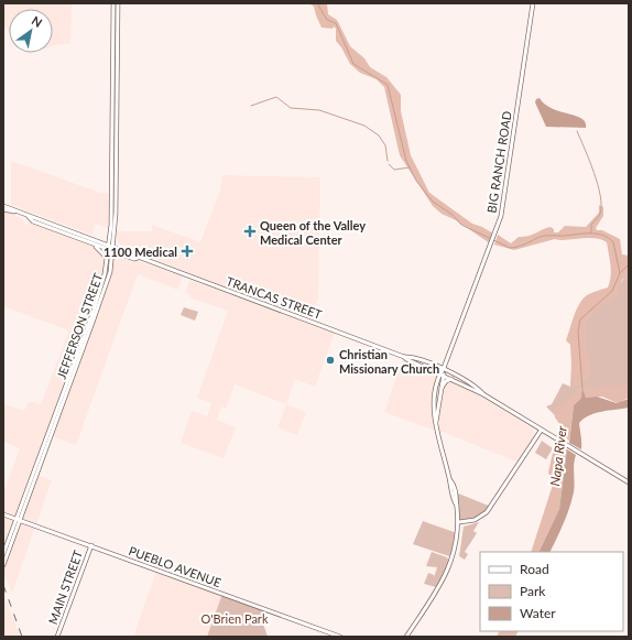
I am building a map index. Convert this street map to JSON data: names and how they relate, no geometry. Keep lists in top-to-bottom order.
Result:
{
  "streets": {
    "main road": [
      "BIG RANCH ROAD",
      "TRANCAS STREET",
      "JEFFERSON STREET",
      "PUEBLO AVENUE",
      "MAIN STREET"
    ]
  },
  "crossings": [
    ["BIG RANCH ROAD", "TRANCAS STREET"],
    ["TRANCAS STREET", "JEFFERSON STREET"],
    ["JEFFERSON STREET", "PUEBLO AVENUE"],
    ["PUEBLO AVENUE", "MAIN STREET"]
  ],
  "water": ["Napa River"],
  "parks": ["O'Brien Park"],
  "places": {
    "health": ["Queen of the Valley Medical Center", "1100 Medical"],
    "other": ["Christian Missionary Church"]
  },
  "legend": ["Road", "Park", "Water"],
  "north": "top right"
}
